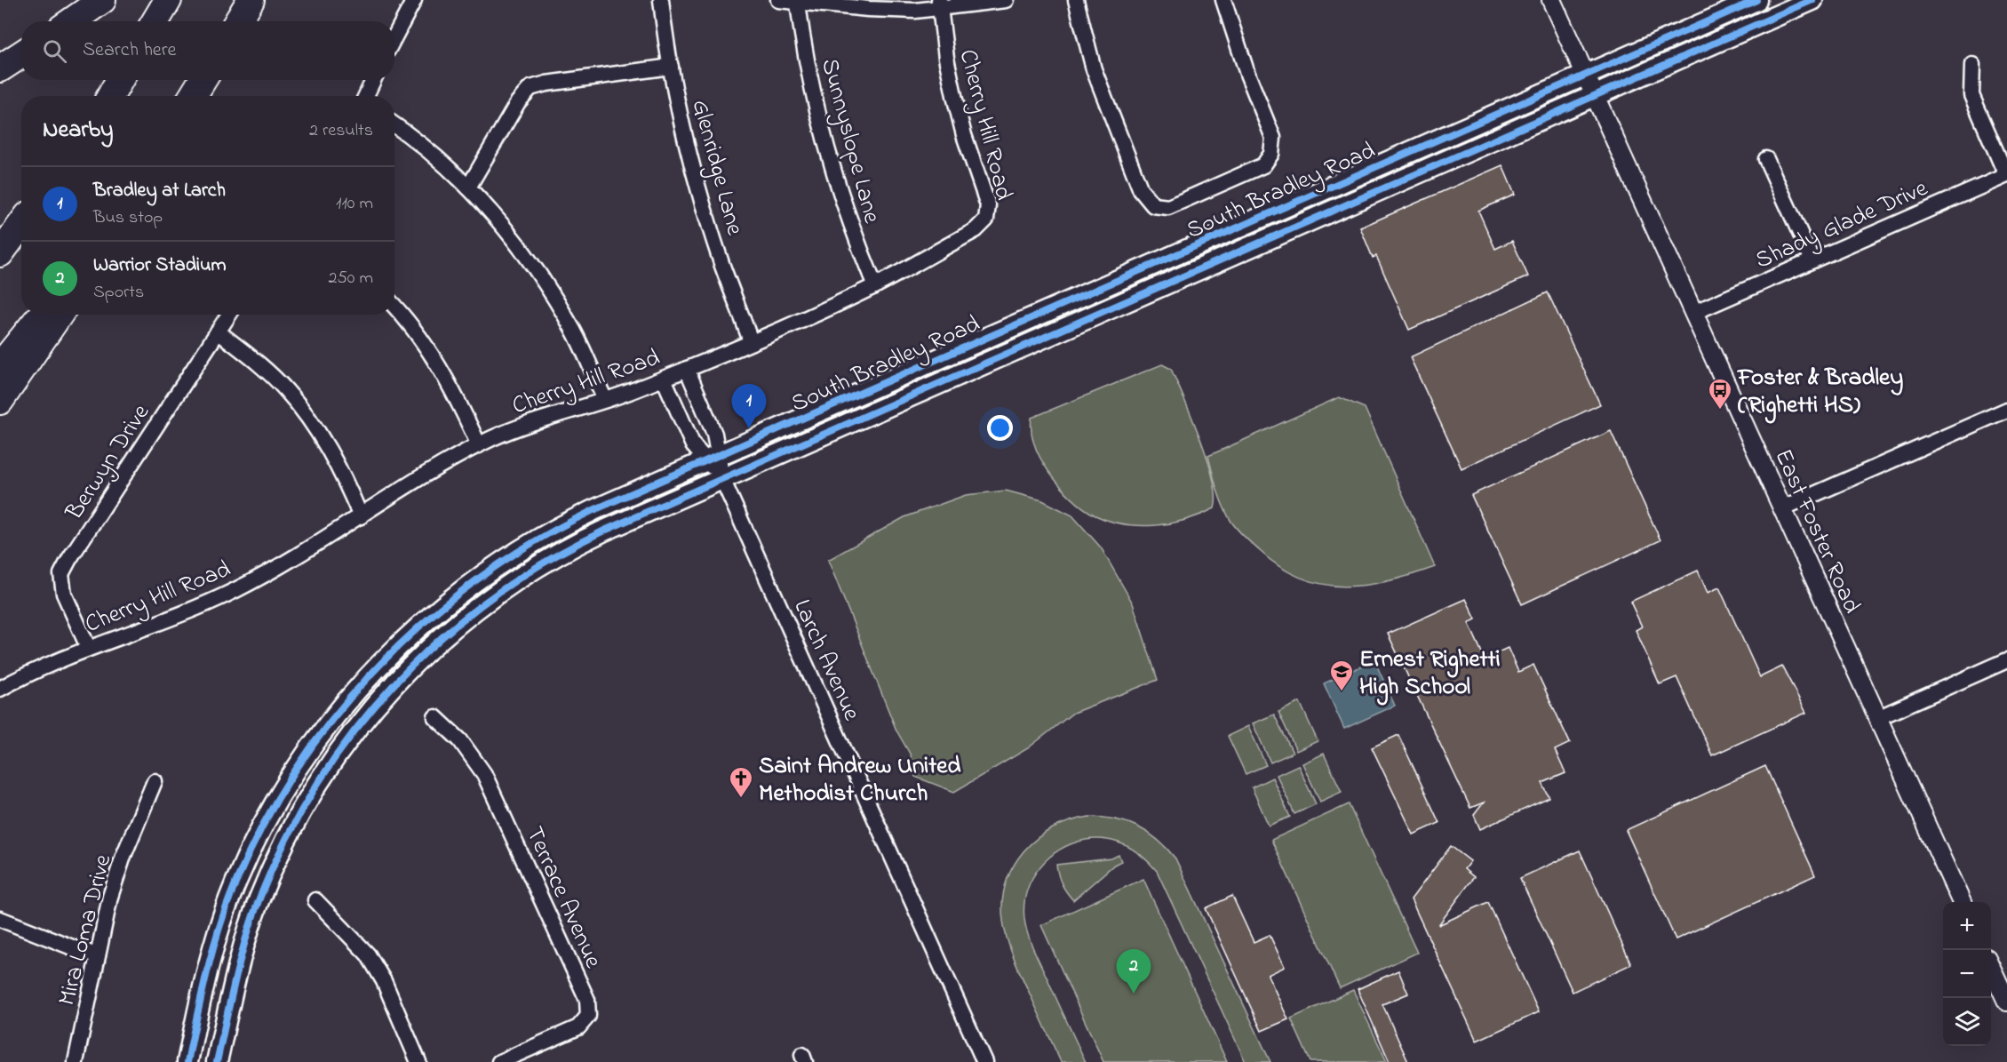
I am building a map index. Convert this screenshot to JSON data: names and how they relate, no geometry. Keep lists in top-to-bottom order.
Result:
{
  "streets": {
    "main road": ["South Bradley Road"],
    "street": [
      "Cherry Hill Road",
      "Sunnyslope Lane",
      "Glenridge Lane",
      "Shady Glade Drive",
      "Berwyn Drive",
      "East Foster Road",
      "Larch Avenue",
      "Terrace Avenue",
      "Mira Loma Drive"
    ]
  },
  "crossings": [
    ["Cherry Hill Road", "Sunnyslope Lane"],
    ["Cherry Hill Road", "Glenridge Lane"],
    ["Cherry Hill Road", "Berwyn Drive"],
    ["Cherry Hill Road", "Larch Avenue"],
    ["South Bradley Road", "East Foster Road"],
    ["South Bradley Road", "Larch Avenue"],
    ["Shady Glade Drive", "East Foster Road"]
  ],
  "places": {
    "bus stop": ["Foster & Bradley (Righetti HS)"],
    "school or university": ["Ernest Righetti High School"],
    "church": ["Saint Andrew United Methodist Church"]
  },
  "page": {
    "search": "Search here",
    "heading": ["Nearby", "2 results"],
    "list": [
      {
        "mark": "1",
        "name": "Bradley at Larch",
        "note": "Bus stop",
        "value": "110 m"
      },
      {
        "mark": "2",
        "name": "Warrior Stadium",
        "note": "Sports",
        "value": "250 m"
      }
    ],
    "pins": ["1", "2"],
    "map_buttons": ["+", "−"]
  }
}
